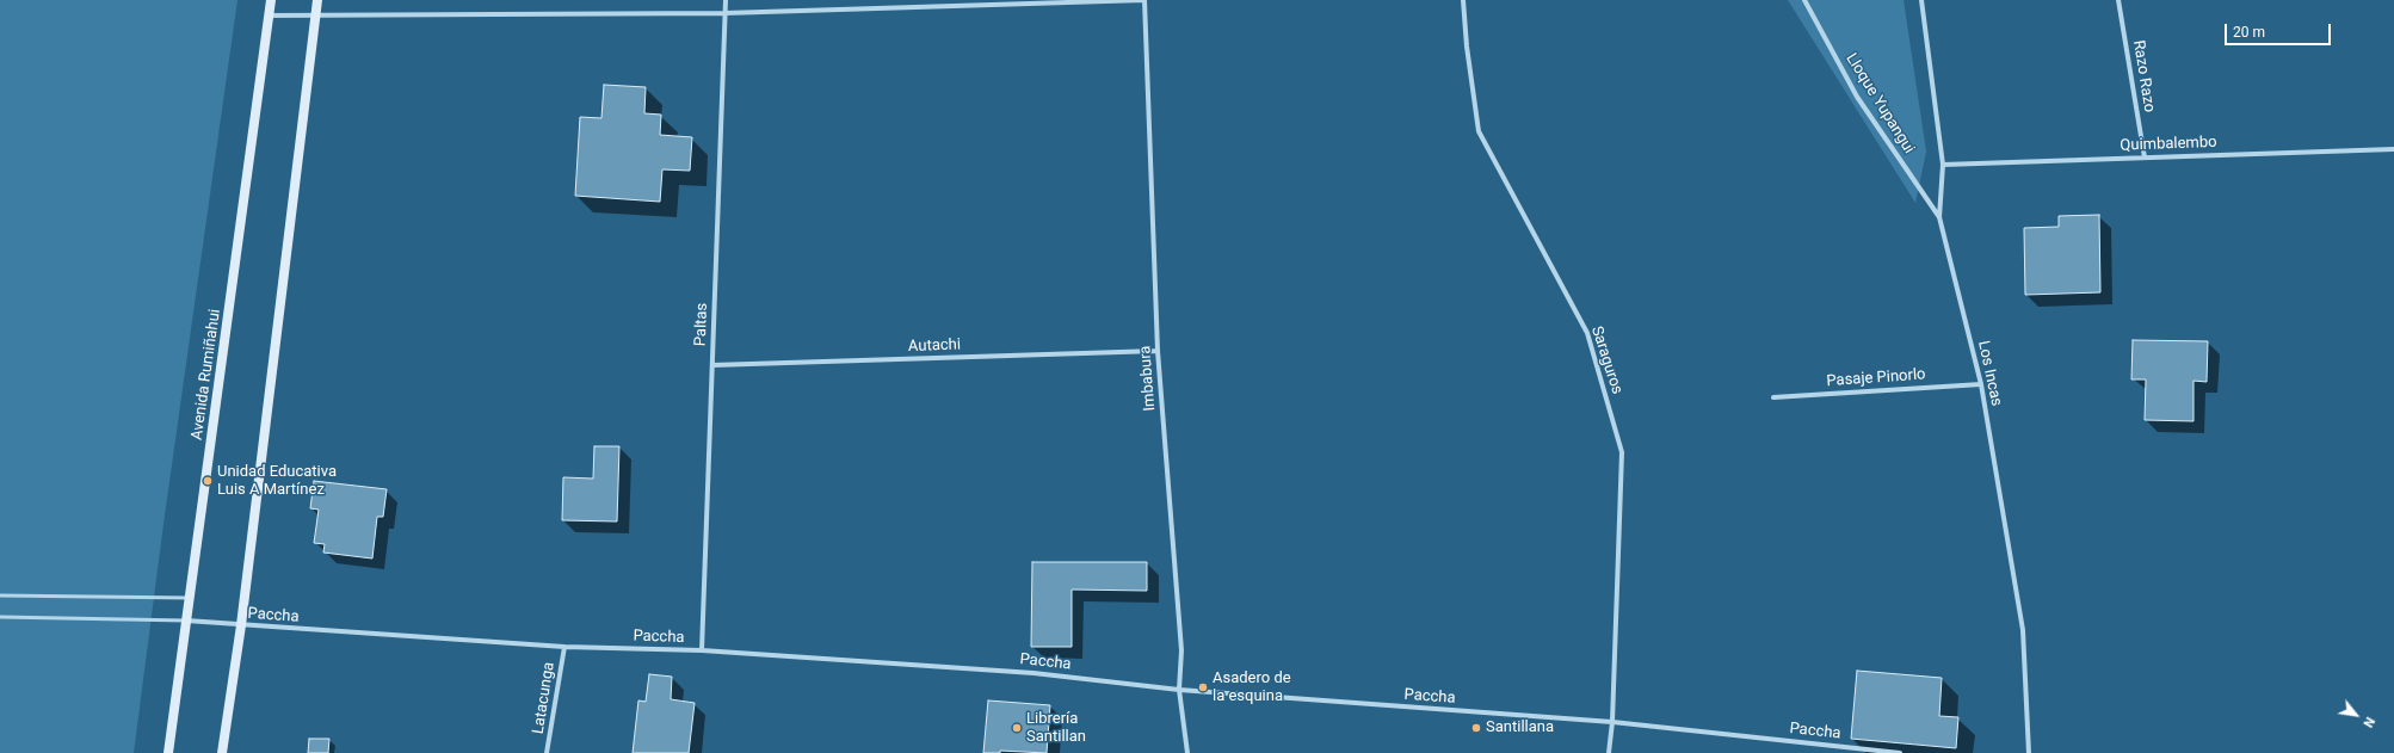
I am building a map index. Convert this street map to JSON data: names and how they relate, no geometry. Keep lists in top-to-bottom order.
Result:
{
  "streets": {
    "main road": ["Avenida Rumiñahui"],
    "street": [
      "Razo Razo",
      "Lloque Yupangui",
      "Quimbalembo",
      "Paltas",
      "Autachi",
      "Saraguros",
      "Los Incas",
      "Imbabura",
      "Pasaje Pinorlo",
      "Paccha",
      "Latacunga"
    ]
  },
  "crossings": [
    ["Razo Razo", "Quimbalembo"],
    ["Lloque Yupangui", "Los Incas"],
    ["Quimbalembo", "Los Incas"],
    ["Paltas", "Autachi"],
    ["Paltas", "Paccha"],
    ["Autachi", "Imbabura"],
    ["Saraguros", "Paccha"],
    ["Los Incas", "Pasaje Pinorlo"],
    ["Avenida Rumiñahui", "Paccha"],
    ["Imbabura", "Paccha"],
    ["Paccha", "Latacunga"]
  ],
  "places": [
    "Unidad Educativa Luis A Martínez",
    "Asadero de la esquina",
    "Librería Santillan",
    "Santillana"
  ],
  "scale_bar": "20 m",
  "north": "bottom right"
}
